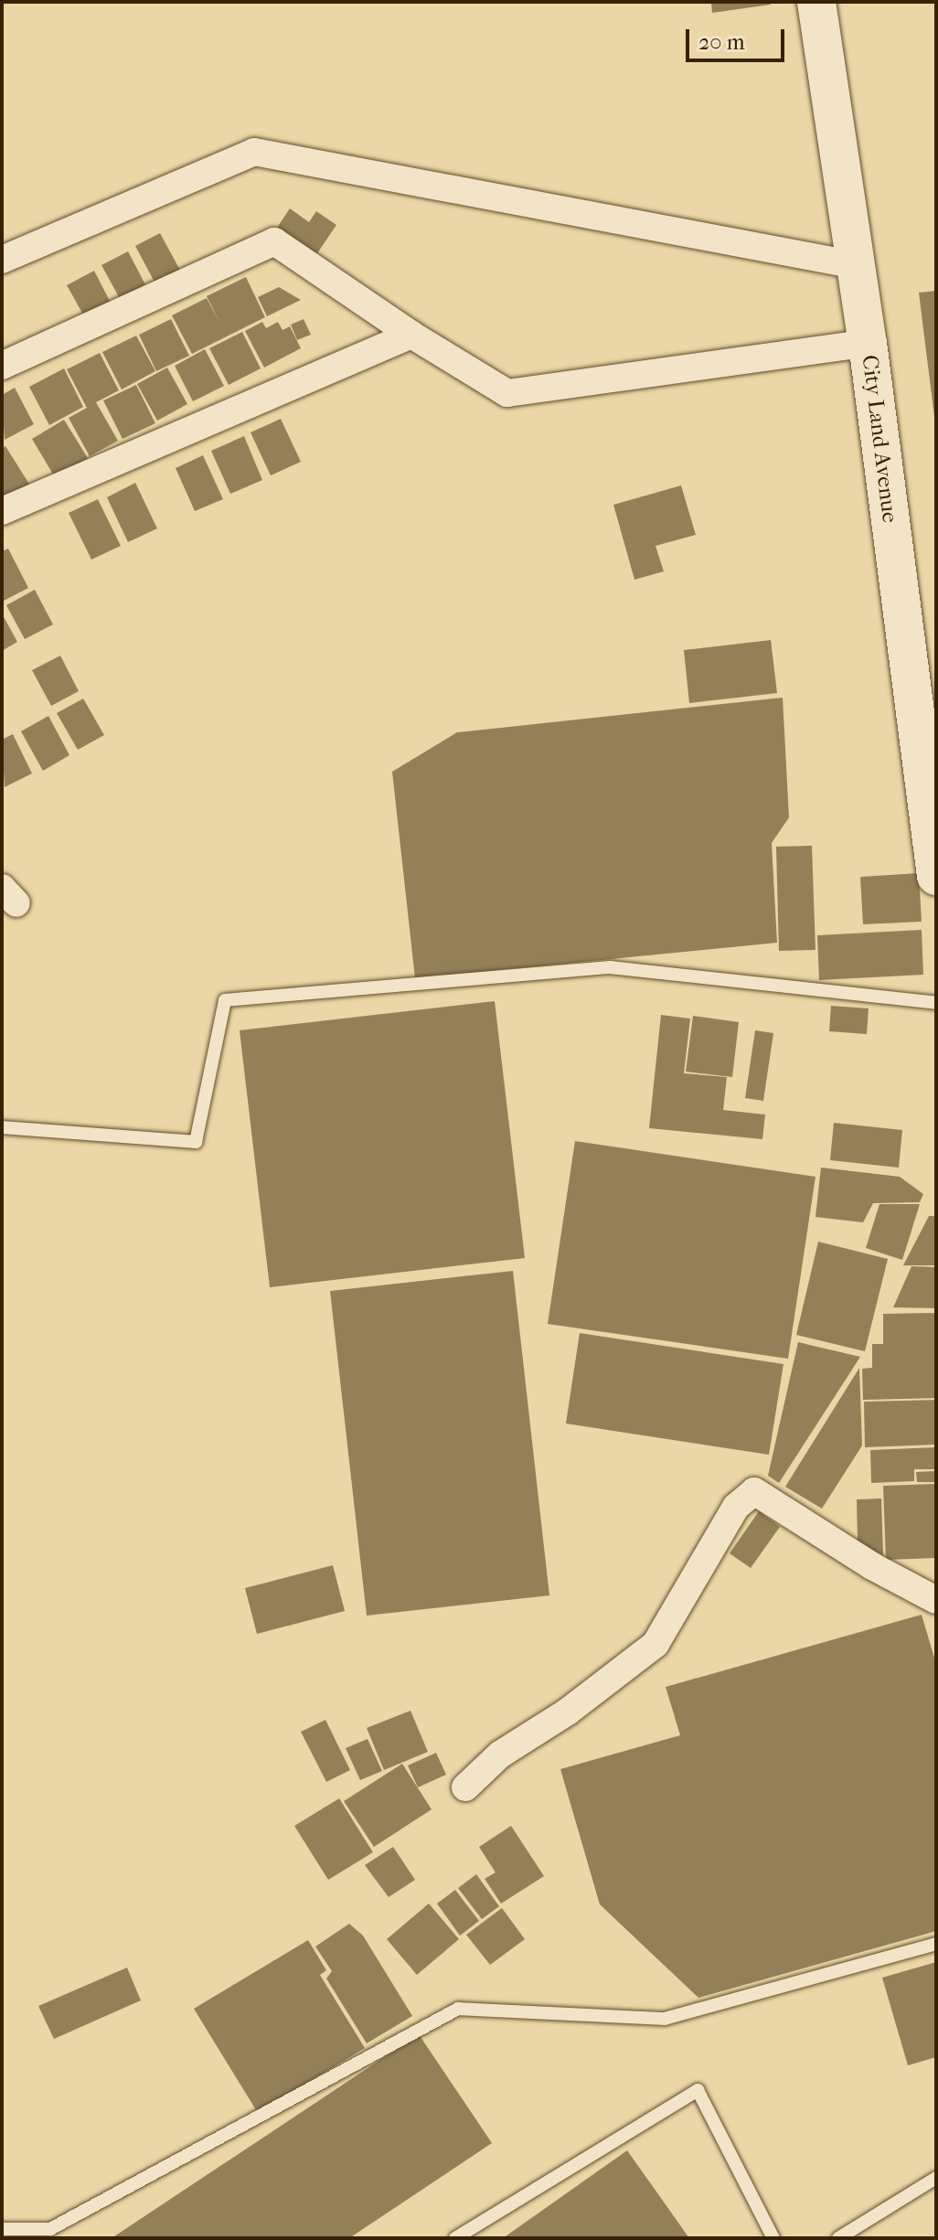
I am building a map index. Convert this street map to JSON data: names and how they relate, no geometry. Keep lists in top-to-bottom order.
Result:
{
  "streets": {
    "street": ["City Land Avenue"]
  },
  "scale_bar": "20 m"
}
